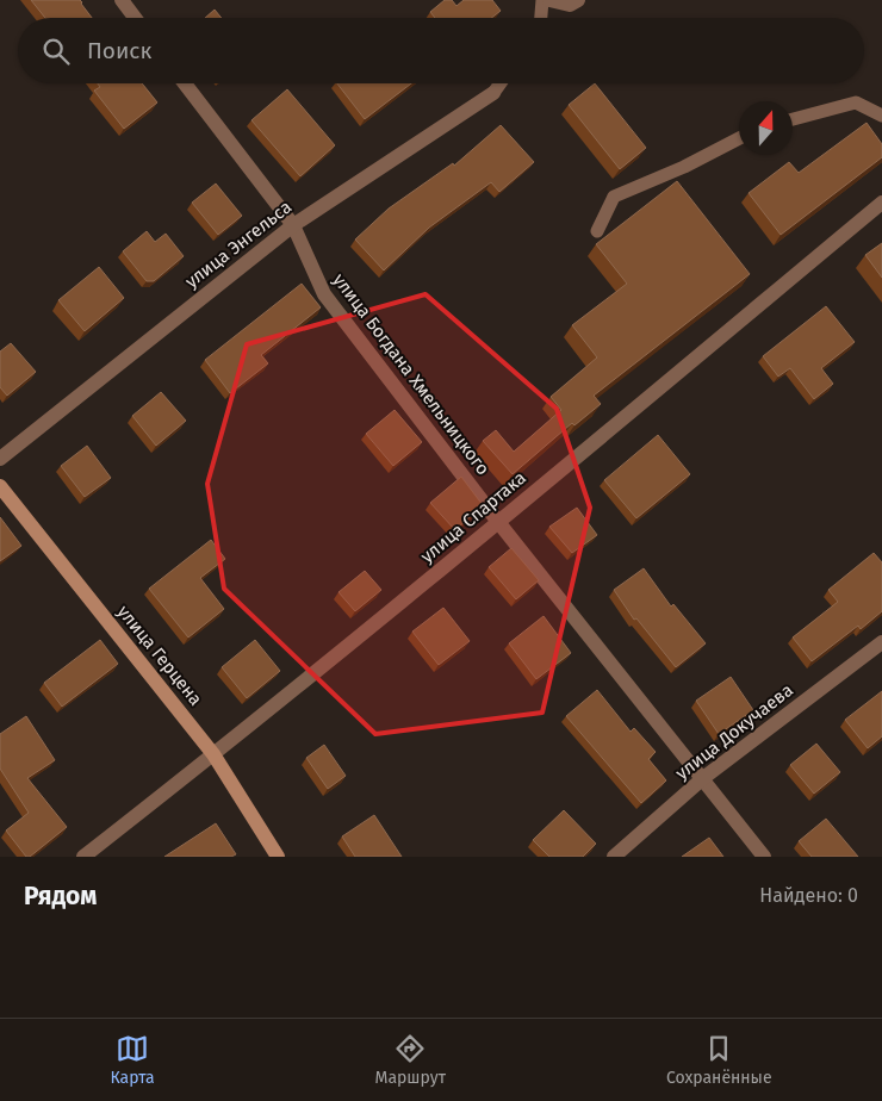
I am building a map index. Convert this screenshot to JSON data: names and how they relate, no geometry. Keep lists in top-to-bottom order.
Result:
{
  "streets": {
    "street": [
      "улица Энгельса",
      "улица Богдана Хмельницкого",
      "улица Спартака",
      "улица Герцена",
      "улица Докучаева"
    ]
  },
  "crossings": [
    ["улица Энгельса", "улица Богдана Хмельницкого"],
    ["улица Богдана Хмельницкого", "улица Спартака"],
    ["улица Богдана Хмельницкого", "улица Докучаева"],
    ["улица Спартака", "улица Герцена"]
  ],
  "north": "top",
  "page": {
    "search": "Поиск",
    "heading": ["Рядом", "Найдено: 0"],
    "nav": ["Карта", "Маршрут", "Сохранённые"]
  }
}
